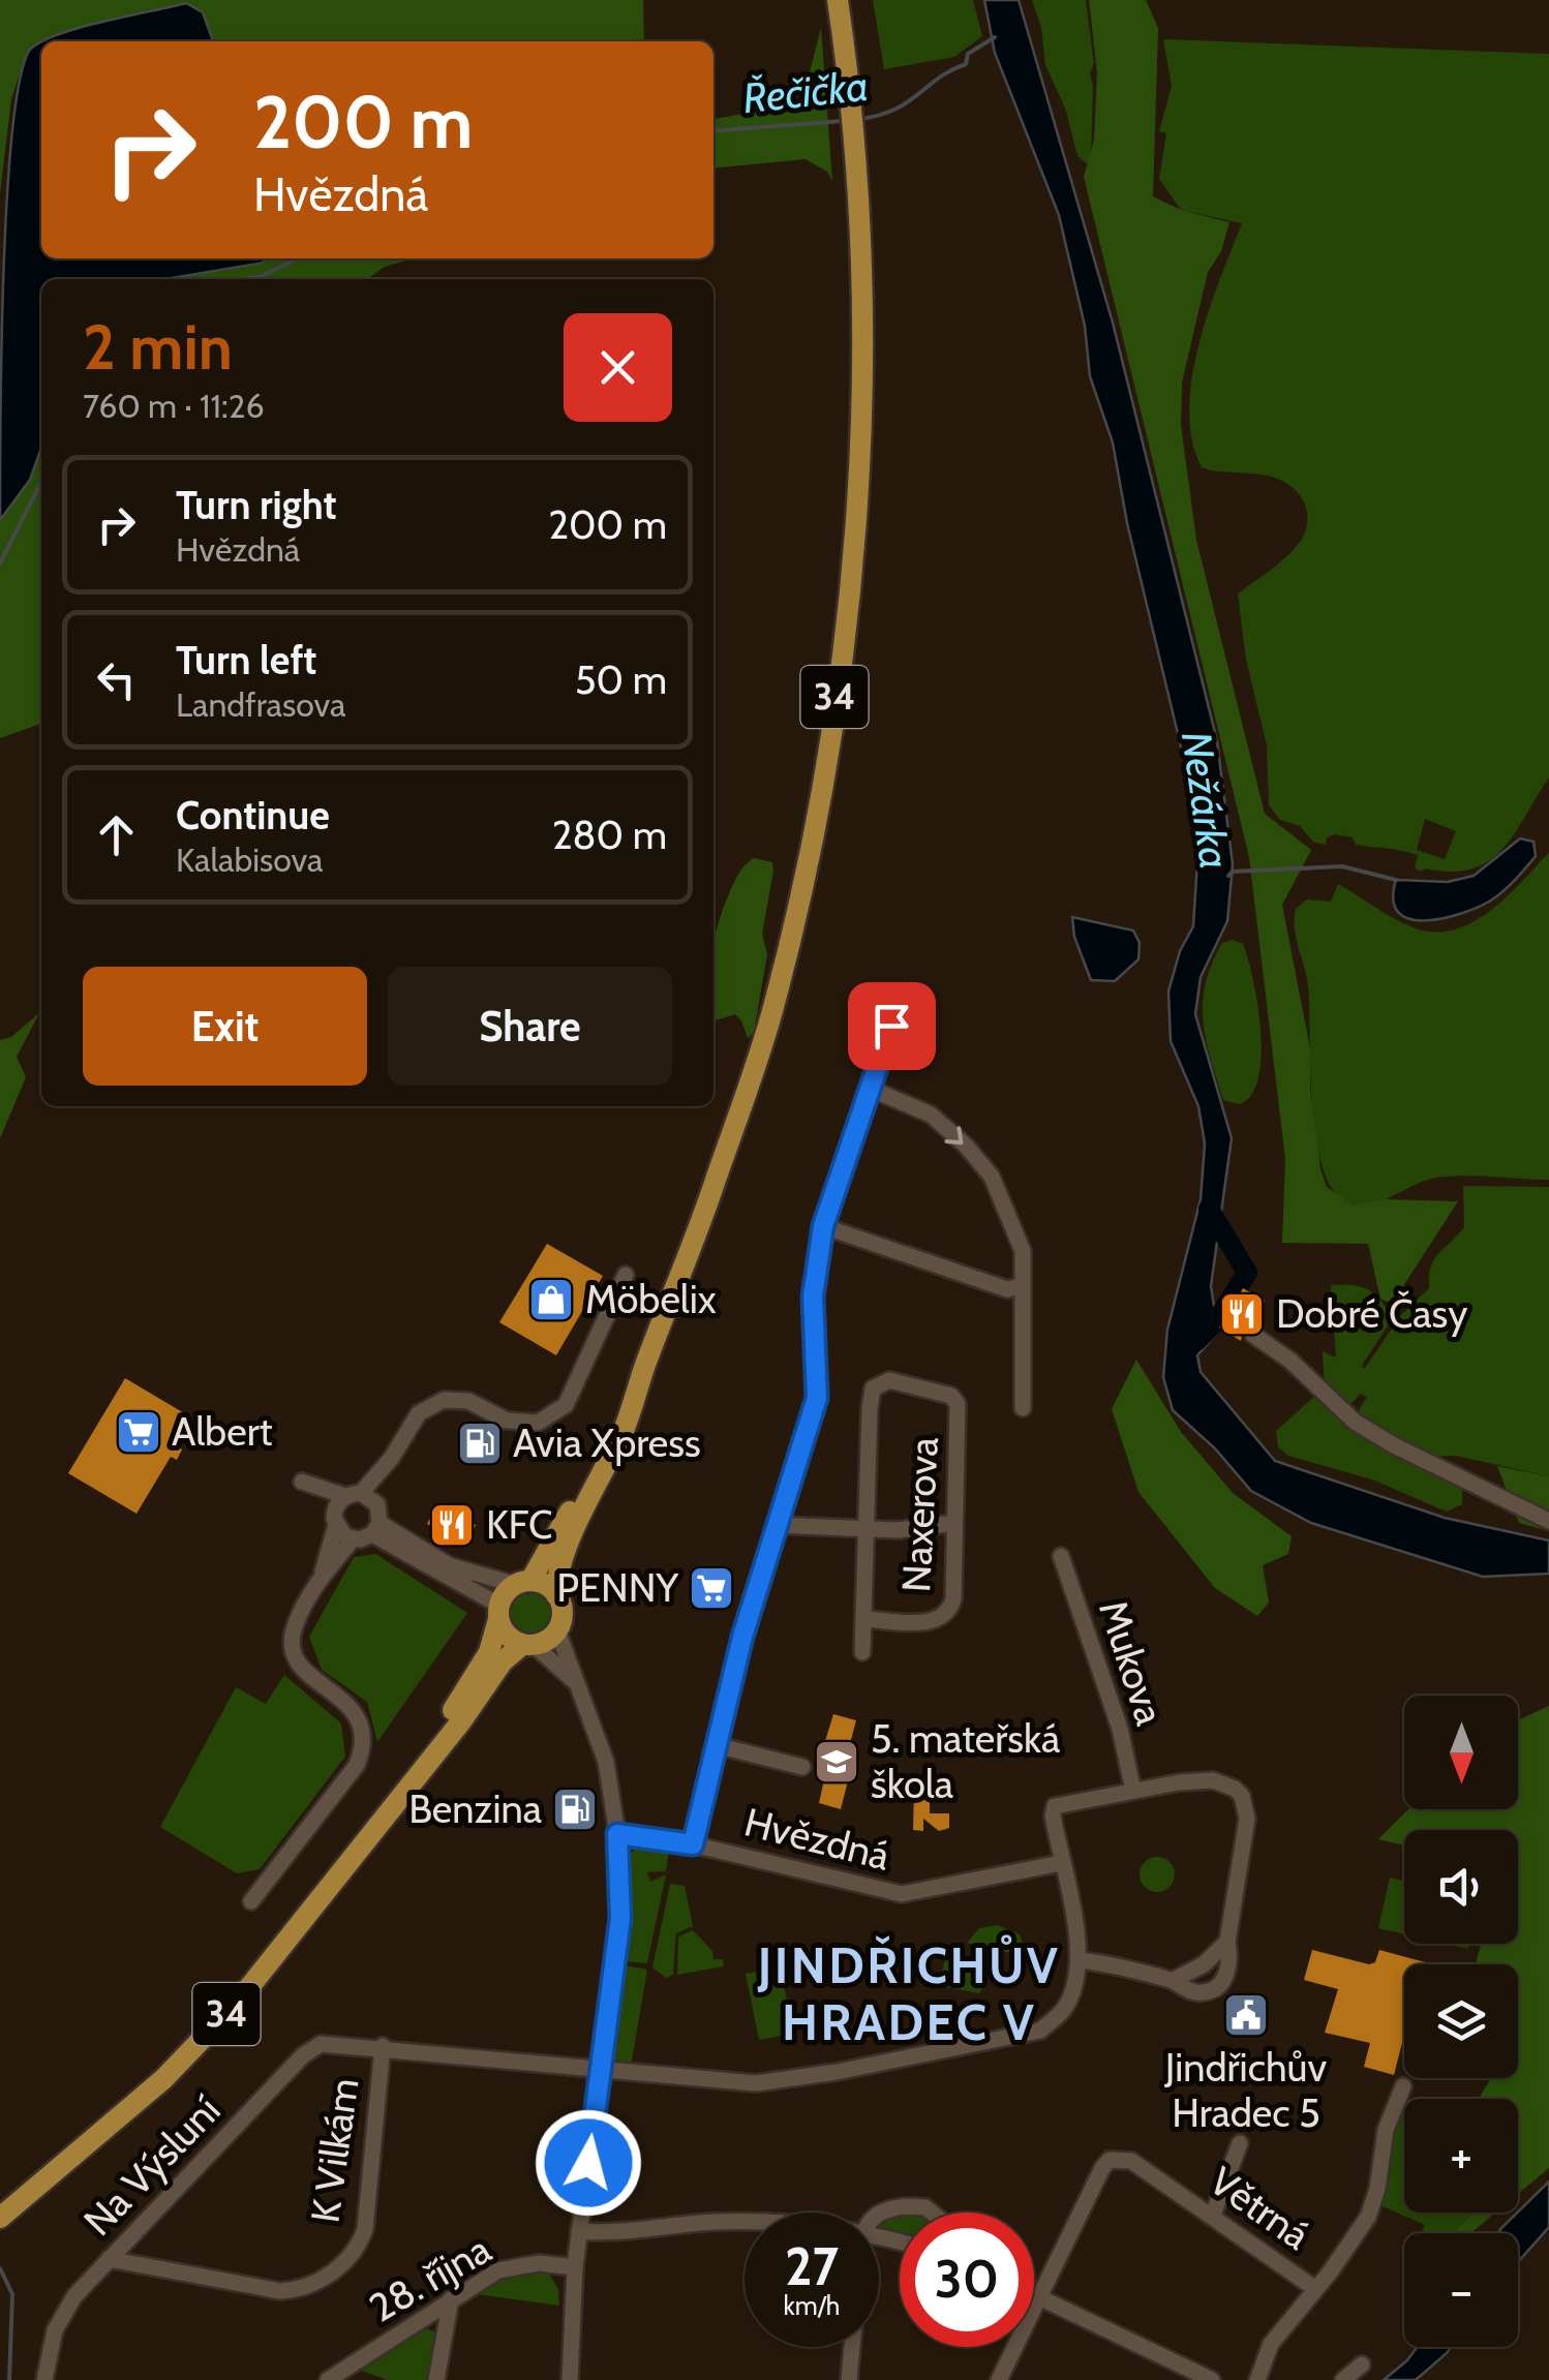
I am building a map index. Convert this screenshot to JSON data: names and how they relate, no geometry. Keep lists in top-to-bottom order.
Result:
{
  "streets": {
    "main road": ["34"],
    "street": [
      "Naxerova",
      "Mukova",
      "Hvězdná",
      "K Vilkám",
      "Na Výsluní",
      "Větrná",
      "28. října"
    ]
  },
  "crossings": [
    ["Mukova", "Hvězdná"],
    ["Mukova", "Na Výsluní"],
    ["Hvězdná", "Na Výsluní"],
    ["K Vilkám", "Na Výsluní"]
  ],
  "districts": ["JINDŘICHŮV HRADEC V"],
  "water": ["Řečička", "Nežárka"],
  "places": {
    "shop": ["Möbelix"],
    "restaurant": ["Dobré Časy", "KFC"],
    "supermarket": ["Albert", "PENNY"],
    "fuel station": ["Avia Xpress", "Benzina"],
    "school or university": ["5. mateřská škola"],
    "public building": ["Jindřichův Hradec 5"]
  },
  "north": "bottom",
  "page": {
    "turn": ["200 m", "Hvězdná"],
    "heading": ["2 min", "760 m · 11:26"],
    "list": [
      {
        "name": "Turn right",
        "note": "Hvězdná",
        "value": "200 m"
      },
      {
        "name": "Turn left",
        "note": "Landfrasova",
        "value": "50 m"
      },
      {
        "name": "Continue",
        "note": "Kalabisova",
        "value": "280 m"
      }
    ],
    "buttons": ["Exit", "Share"],
    "map_buttons": ["+", "−"],
    "speed": "27 km/h",
    "limit": "30"
  }
}
